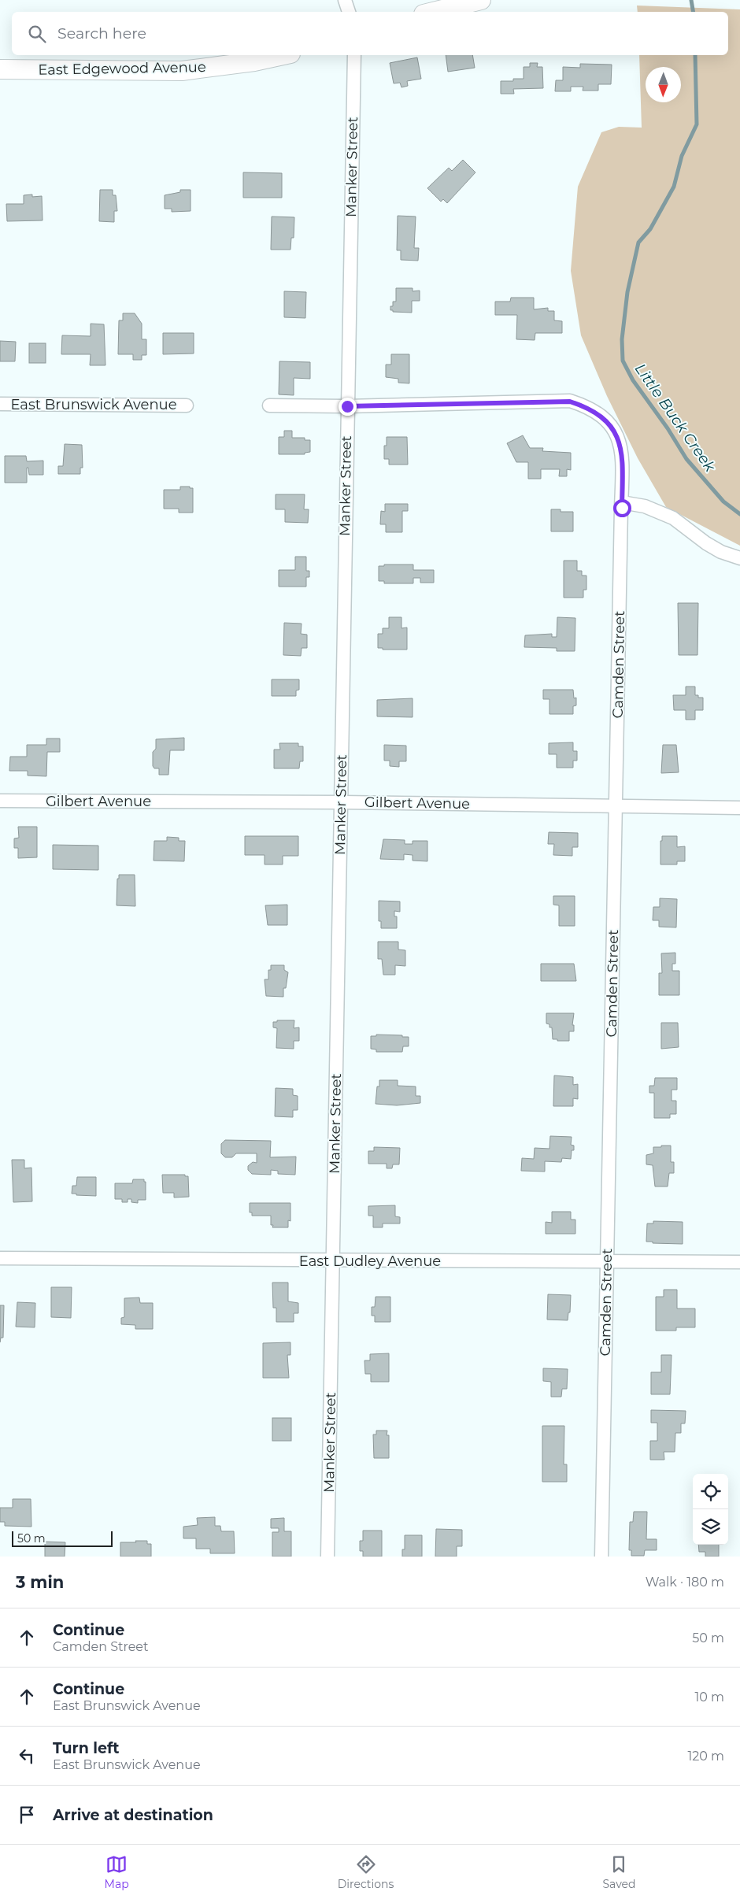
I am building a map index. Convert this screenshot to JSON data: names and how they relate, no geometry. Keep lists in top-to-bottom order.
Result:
{
  "streets": {
    "main road": ["East Edgewood Avenue"],
    "street": [
      "Manker Street",
      "East Brunswick Avenue",
      "Camden Street",
      "Gilbert Avenue",
      "East Dudley Avenue"
    ]
  },
  "crossings": [
    ["Manker Street", "Camden Street"],
    ["Manker Street", "Gilbert Avenue"],
    ["Manker Street", "East Dudley Avenue"],
    ["Camden Street", "Gilbert Avenue"],
    ["Camden Street", "East Dudley Avenue"]
  ],
  "water": ["Little Buck Creek"],
  "scale_bar": "50 m",
  "north": "bottom",
  "page": {
    "search": "Search here",
    "scale": "50 m",
    "heading": ["3 min", "Walk · 180 m"],
    "list": [
      ["Continue", "Camden Street", "50 m"],
      ["Continue", "East Brunswick Avenue", "10 m"],
      ["Turn left", "East Brunswick Avenue", "120 m"],
      "Arrive at destination"
    ],
    "nav": ["Map", "Directions", "Saved"]
  }
}
